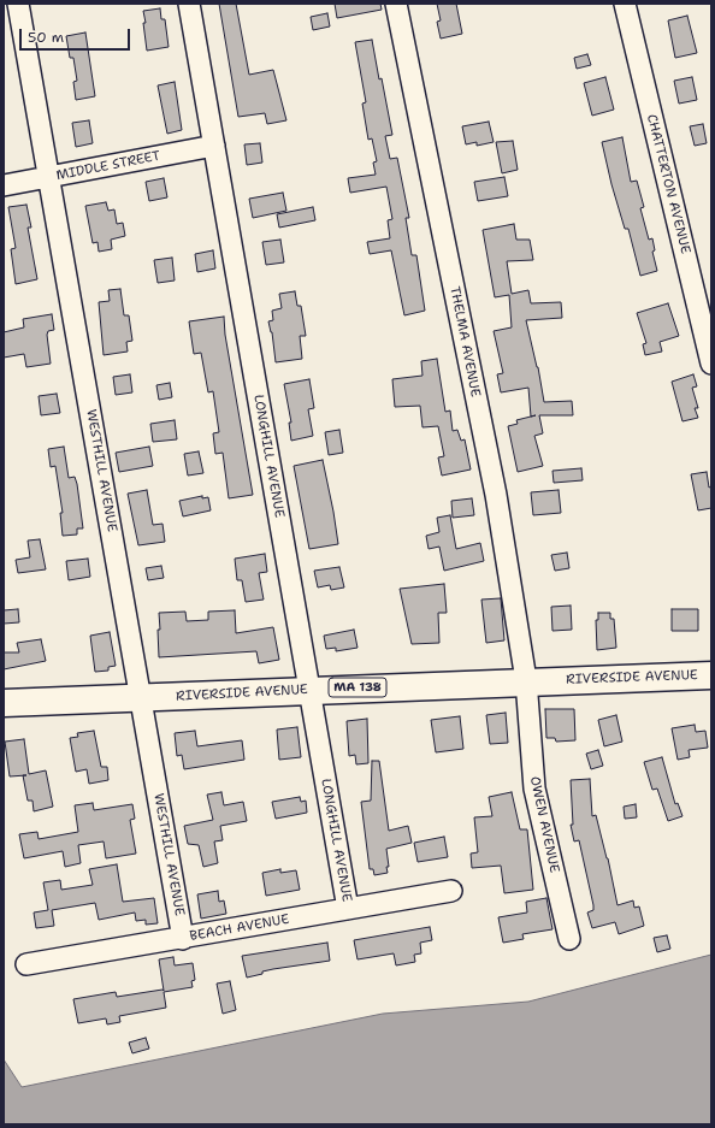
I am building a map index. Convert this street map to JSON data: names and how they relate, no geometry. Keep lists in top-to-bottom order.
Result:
{
  "streets": {
    "main road": ["RIVERSIDE AVENUE", "MA 138"],
    "street": [
      "MIDDLE STREET",
      "CHATTERTON AVENUE",
      "THELMA AVENUE",
      "LONGHILL AVENUE",
      "WESTHILL AVENUE",
      "OWEN AVENUE",
      "BEACH AVENUE"
    ]
  },
  "crossings": [
    ["MIDDLE STREET", "LONGHILL AVENUE"],
    ["MIDDLE STREET", "WESTHILL AVENUE"],
    ["THELMA AVENUE", "RIVERSIDE AVENUE"],
    ["THELMA AVENUE", "OWEN AVENUE"],
    ["LONGHILL AVENUE", "RIVERSIDE AVENUE"],
    ["LONGHILL AVENUE", "BEACH AVENUE"],
    ["WESTHILL AVENUE", "RIVERSIDE AVENUE"],
    ["WESTHILL AVENUE", "BEACH AVENUE"],
    ["RIVERSIDE AVENUE", "OWEN AVENUE"]
  ],
  "scale_bar": "50 m"
}
